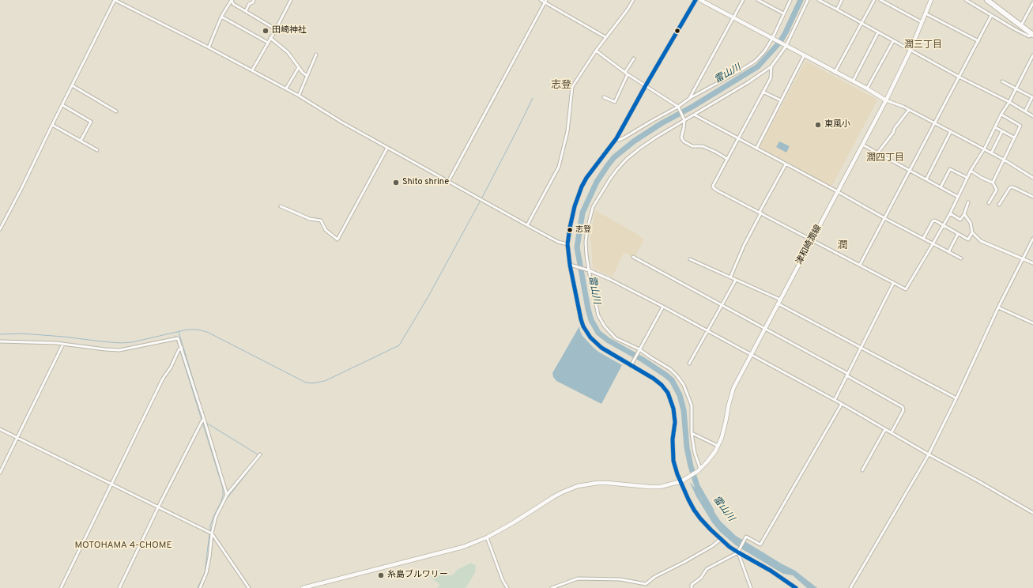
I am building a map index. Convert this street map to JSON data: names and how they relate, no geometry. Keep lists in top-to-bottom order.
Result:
{
  "streets": {
    "main road": ["津和崎潤線"]
  },
  "districts": [
    "潤三丁目",
    "志登",
    "潤四丁目",
    "潤",
    "MOTOHAMA 4-CHOME"
  ],
  "water": ["雷山川"],
  "places": [
    "田崎神社",
    "東風小",
    "Shito shrine",
    "志登",
    "糸島ブルワリー"
  ]
}
